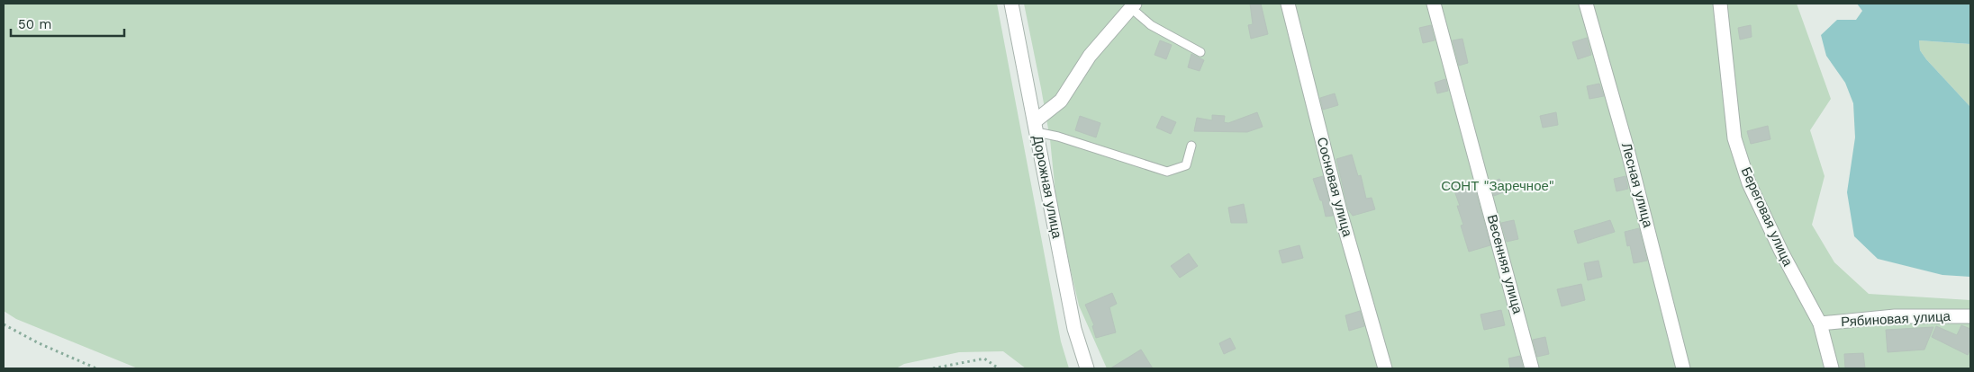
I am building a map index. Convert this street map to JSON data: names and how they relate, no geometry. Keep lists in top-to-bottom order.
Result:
{
  "streets": {
    "street": [
      "Лесная улица",
      "Дорожная улица",
      "Сосновая улица",
      "Береговая улица",
      "Весенняя улица",
      "Рябиновая улица"
    ]
  },
  "crossings": [
    ["Береговая улица", "Рябиновая улица"]
  ],
  "parks": ["СОНТ \"Заречное\""],
  "scale_bar": "50 m"
}
